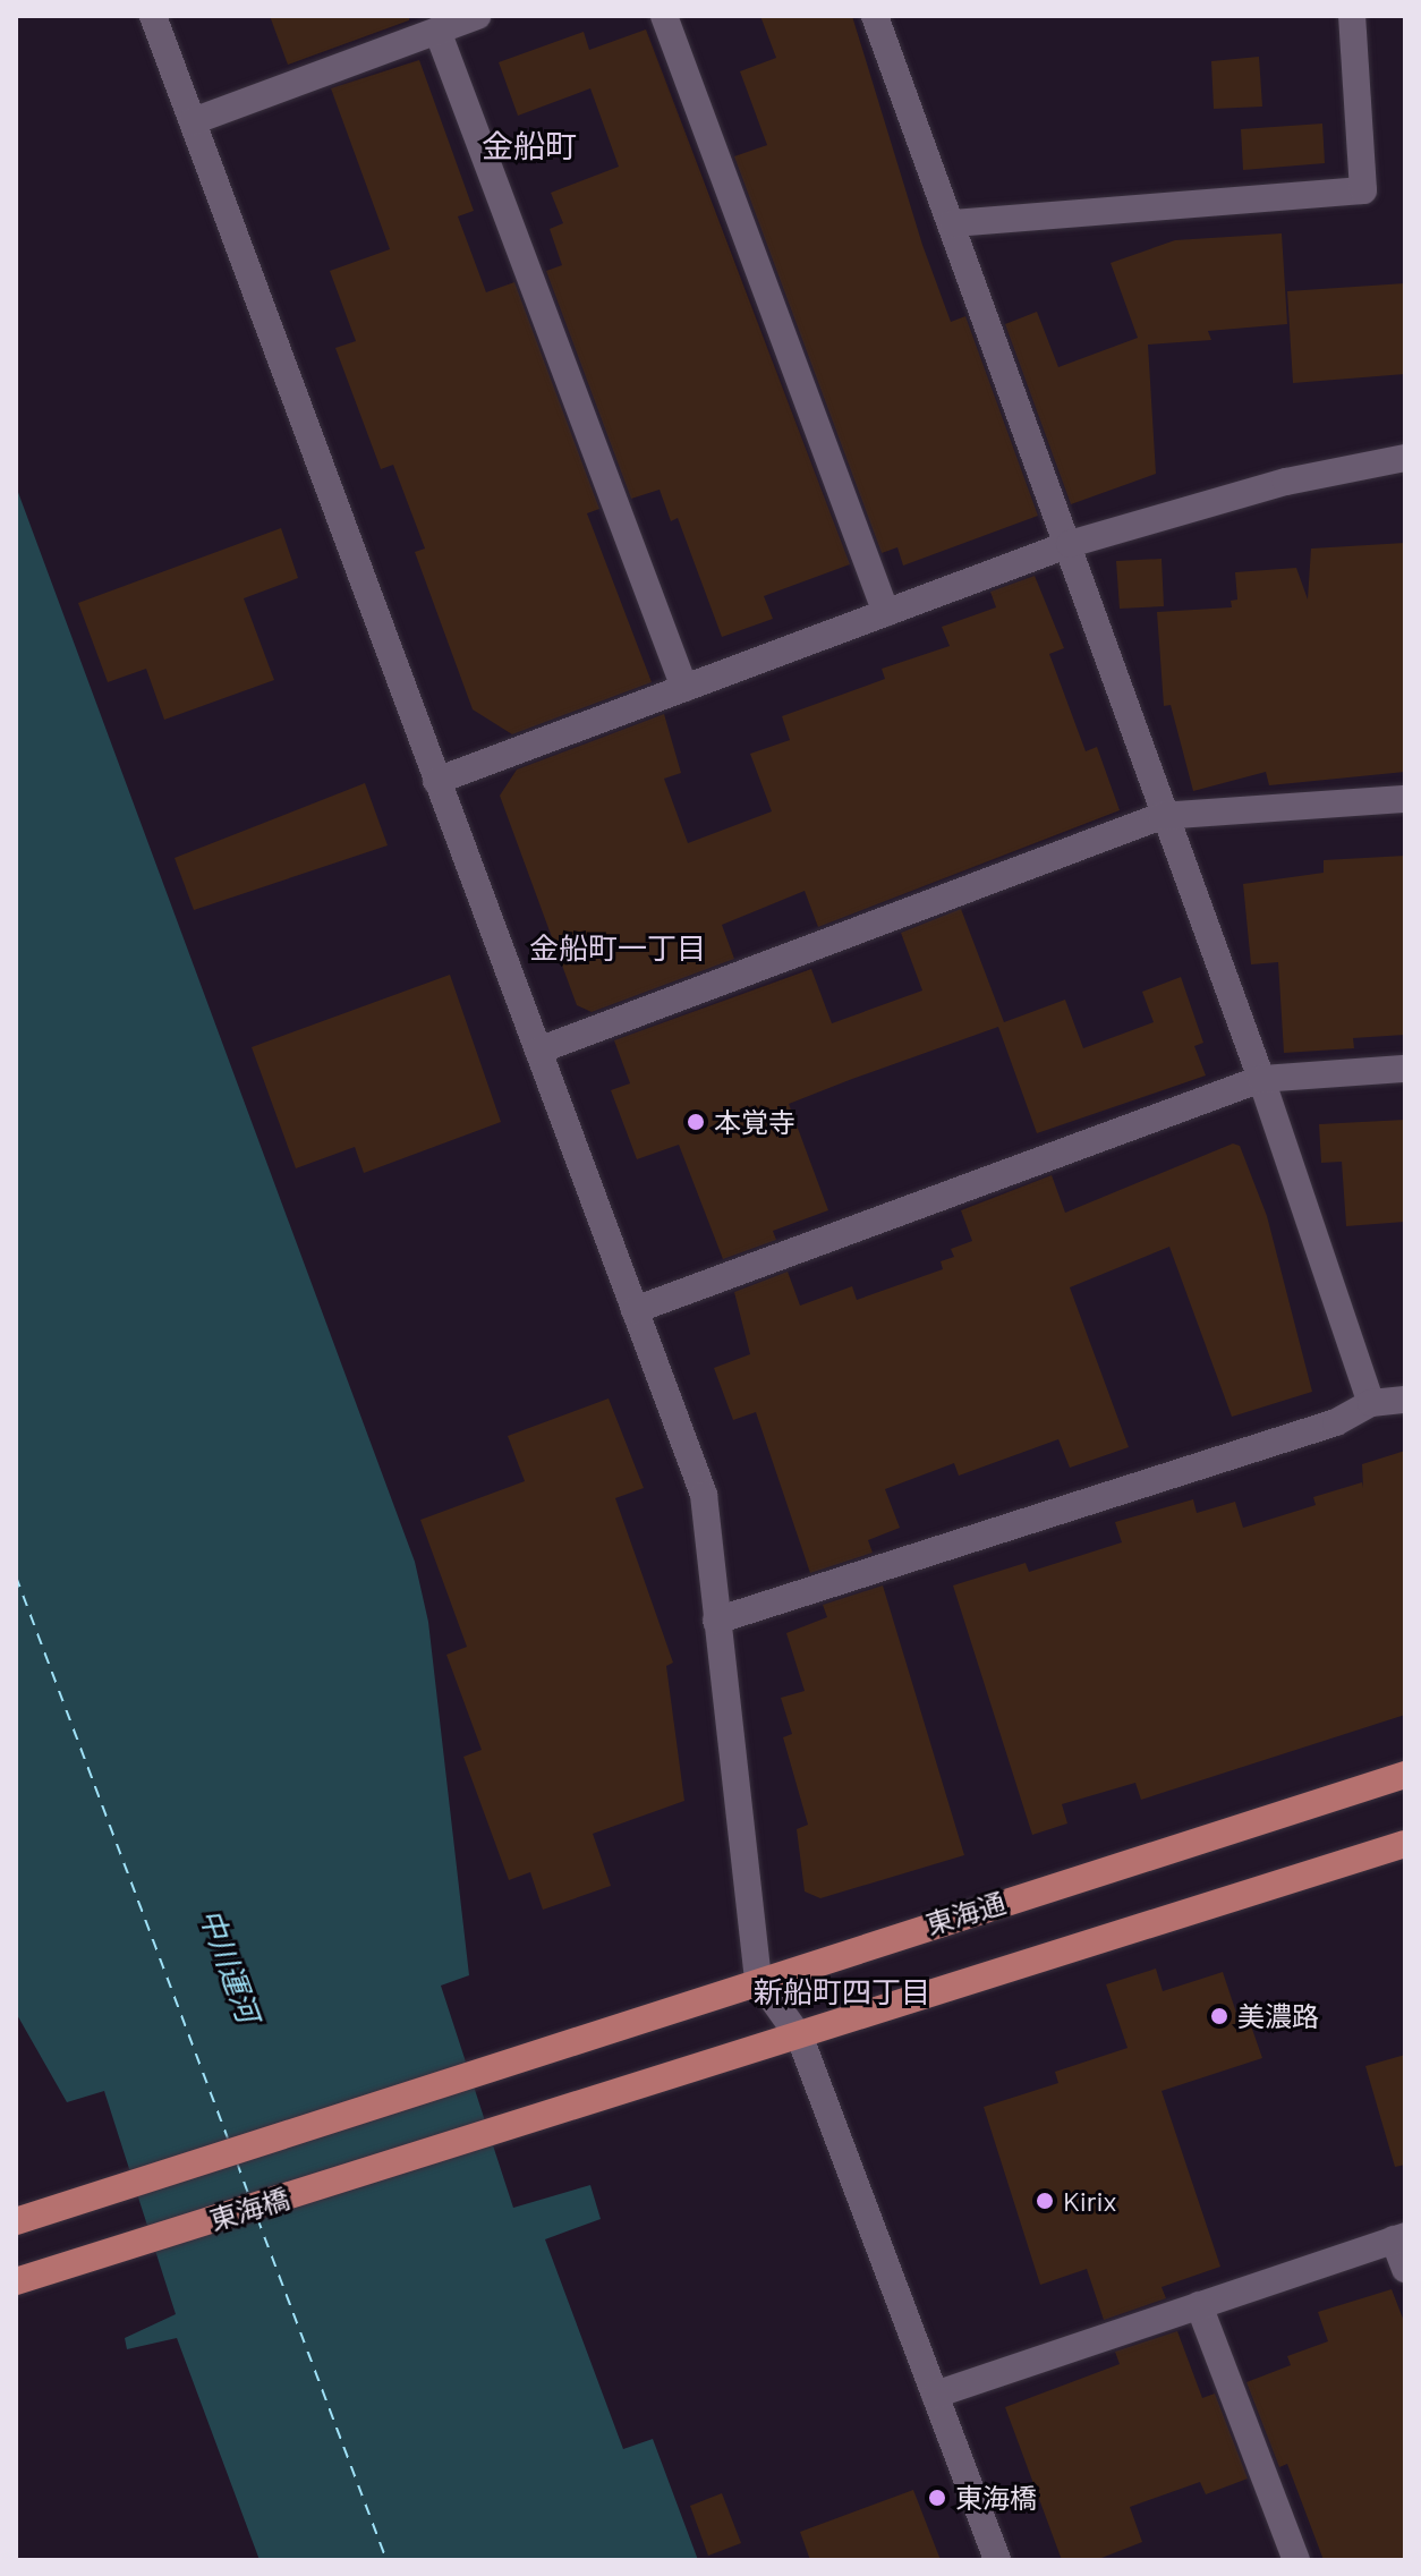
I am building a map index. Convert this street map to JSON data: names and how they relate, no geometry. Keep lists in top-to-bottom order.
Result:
{
  "streets": {
    "main road": ["東海通", "東海橋"]
  },
  "districts": ["金船町", "金船町一丁目", "新船町四丁目"],
  "water": ["中川運河"],
  "places": [
    "本覚寺",
    "美濃路",
    "Kirix",
    "東海橋"
  ]
}
